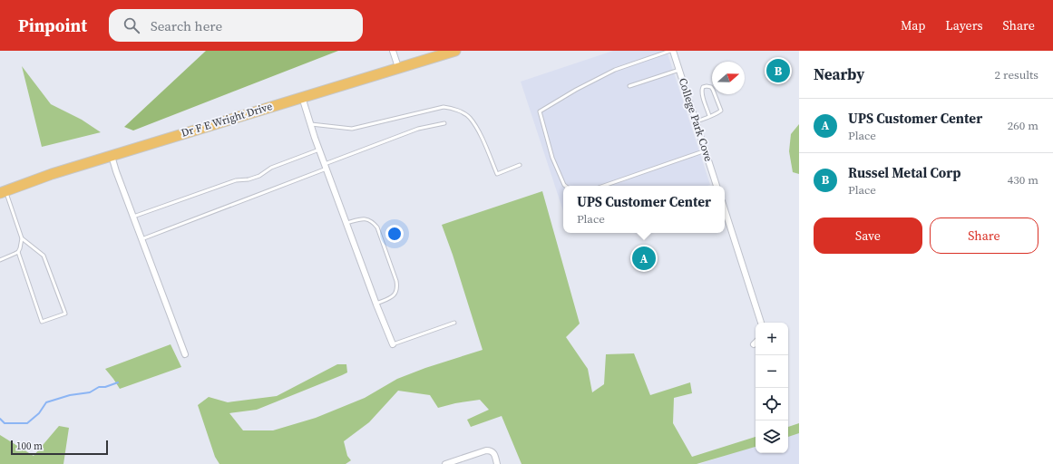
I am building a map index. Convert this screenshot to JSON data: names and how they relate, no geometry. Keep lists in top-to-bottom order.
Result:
{
  "streets": {
    "highway": ["Dr F E Wright Drive"],
    "street": ["College Park Cove"]
  },
  "scale_bar": "100 m",
  "north": "right",
  "page": {
    "header": "Pinpoint",
    "search": "Search here",
    "nav": ["Map", "Layers", "Share"],
    "heading": ["Nearby", "2 results"],
    "pins": ["B", "A"],
    "list": [
      {
        "mark": "A",
        "name": "UPS Customer Center",
        "note": "Place",
        "value": "260 m"
      },
      {
        "mark": "B",
        "name": "Russel Metal Corp",
        "note": "Place",
        "value": "430 m"
      }
    ],
    "popup": ["UPS Customer Center", "Place"],
    "buttons": ["Save", "Share"],
    "map_buttons": ["+", "−"],
    "scale": "100 m"
  }
}
